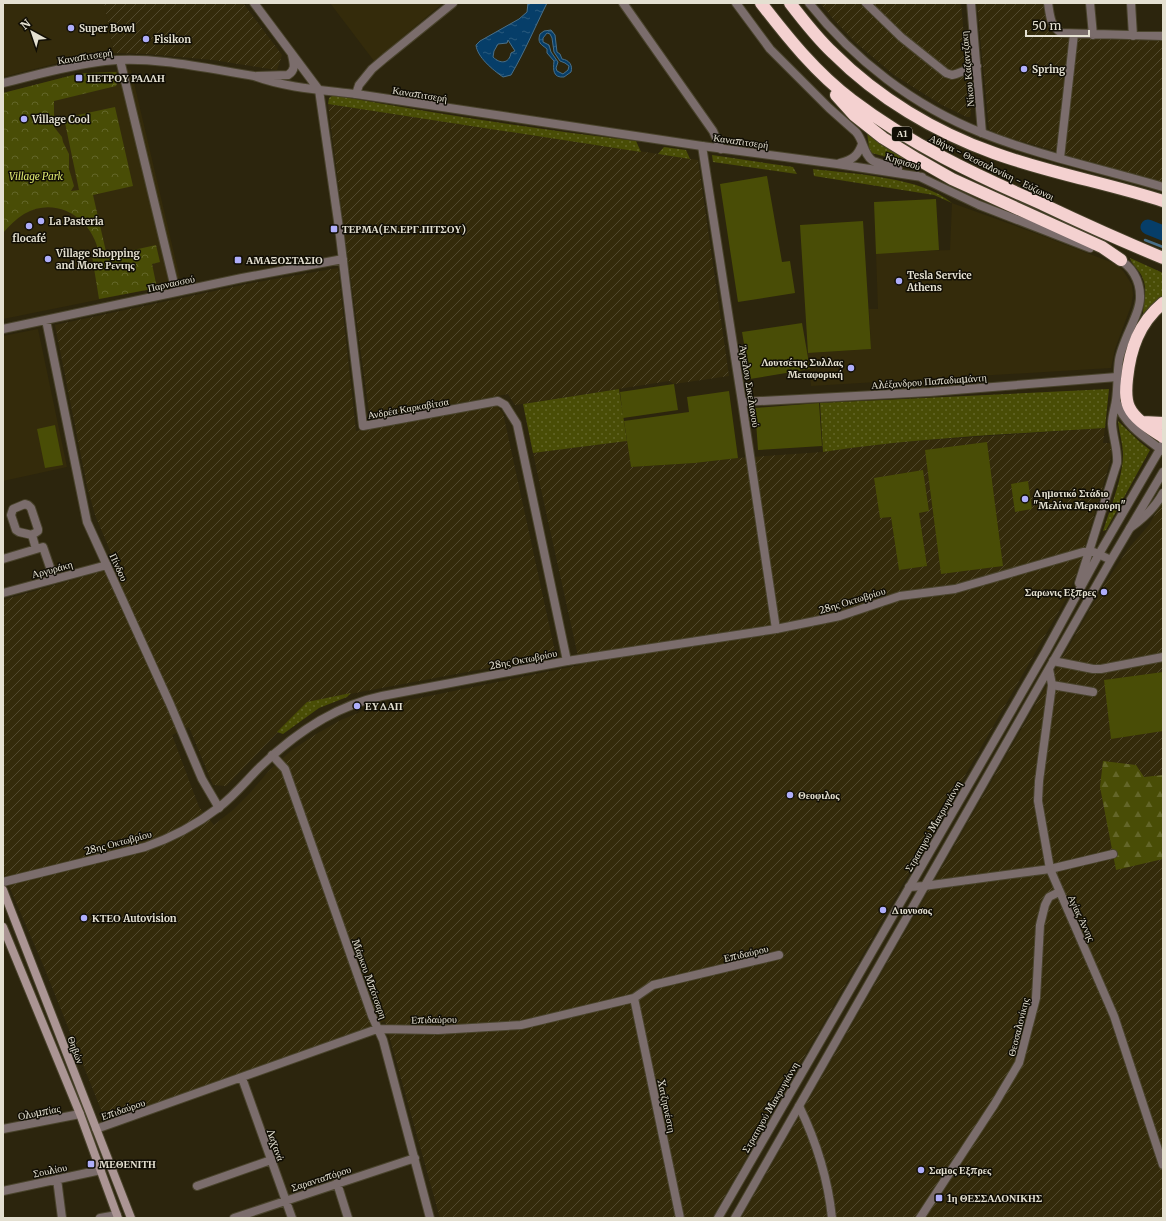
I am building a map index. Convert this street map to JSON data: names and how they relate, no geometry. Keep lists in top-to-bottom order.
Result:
{
  "streets": {
    "highway": ["Α1", "Αθήνα - Θεσσαλονίκη - Εύζωνοι"],
    "main road": ["Θηβών"],
    "street": [
      "Καναπιτσερή",
      "Νίκου Καζαντζάκη",
      "Κηφισού",
      "Παρνασσού",
      "Αλέξανδρου Παπαδιαμάντη",
      "Άγγελου Σικελιανού",
      "Ανδρέα Καρκαβίτσα",
      "Πίνδου",
      "Αργυράκη",
      "28ης Οκτωβρίου",
      "Στρατηγού Μακρυγιάννη",
      "Αγίας Άννης",
      "Επιδαύρου",
      "Μάρκου Μπότσαρη",
      "Θεσσαλονίκης",
      "Χατζηανέστη",
      "Ολυμπίας",
      "Λαχανά",
      "Σουλίου",
      "Σαρανταπόρου"
    ]
  },
  "crossings": [
    ["Καναπιτσερή", "Κηφισού"],
    ["Καναπιτσερή", "Άγγελου Σικελιανού"],
    ["Καναπιτσερή", "Ανδρέα Καρκαβίτσα"],
    ["Παρνασσού", "Ανδρέα Καρκαβίτσα"],
    ["Παρνασσού", "Πίνδου"],
    ["Αλέξανδρου Παπαδιαμάντη", "Άγγελου Σικελιανού"],
    ["Άγγελου Σικελιανού", "28ης Οκτωβρίου"],
    ["Ανδρέα Καρκαβίτσα", "28ης Οκτωβρίου"],
    ["Πίνδου", "Αργυράκη"],
    ["Πίνδου", "28ης Οκτωβρίου"],
    ["28ης Οκτωβρίου", "Μάρκου Μπότσαρη"],
    ["Αγίας Άννης", "Θεσσαλονίκης"],
    ["Επιδαύρου", "Μάρκου Μπότσαρη"],
    ["Επιδαύρου", "Θηβών"],
    ["Επιδαύρου", "Χατζηανέστη"],
    ["Επιδαύρου", "Λαχανά"],
    ["Μάρκου Μπότσαρη", "Σαρανταπόρου"],
    ["Θηβών", "Ολυμπίας"],
    ["Θηβών", "Σουλίου"],
    ["Λαχανά", "Σαρανταπόρου"]
  ],
  "parks": ["Village Park"],
  "places": {
    "other": [
      "Super Bowl",
      "Fisikon",
      "Spring",
      "Village Cool",
      "La Pasteria",
      "flocafé",
      "Village Shopping and More Ρεντης",
      "Tesla Service Athens",
      "Λουτσέτης Συλλας Μεταφορική",
      "Δημοτικό Στάδιο \"Μελίνα Μερκούρη\"",
      "Σαρωνις Εξπρες",
      "ΕΥΔΑΠ",
      "Θεοφιλος",
      "Διονυσος",
      "ΚΤΕΟ Autovision",
      "Σαμος Εξπρες"
    ],
    "transit": [
      "ΠΕΤΡΟΥ ΡΑΛΛΗ",
      "ΤΕΡΜΑ(ΕΝ.ΕΡΓ.ΠΙΤΣΟΥ)",
      "ΑΜΑΞΟΣΤΑΣΙΟ",
      "ΜΕΘΕΝΙΤΗ",
      "1η ΘΕΣΣΑΛΟΝΙΚΗΣ"
    ]
  },
  "scale_bar": "50 m",
  "north": "top left"
}
